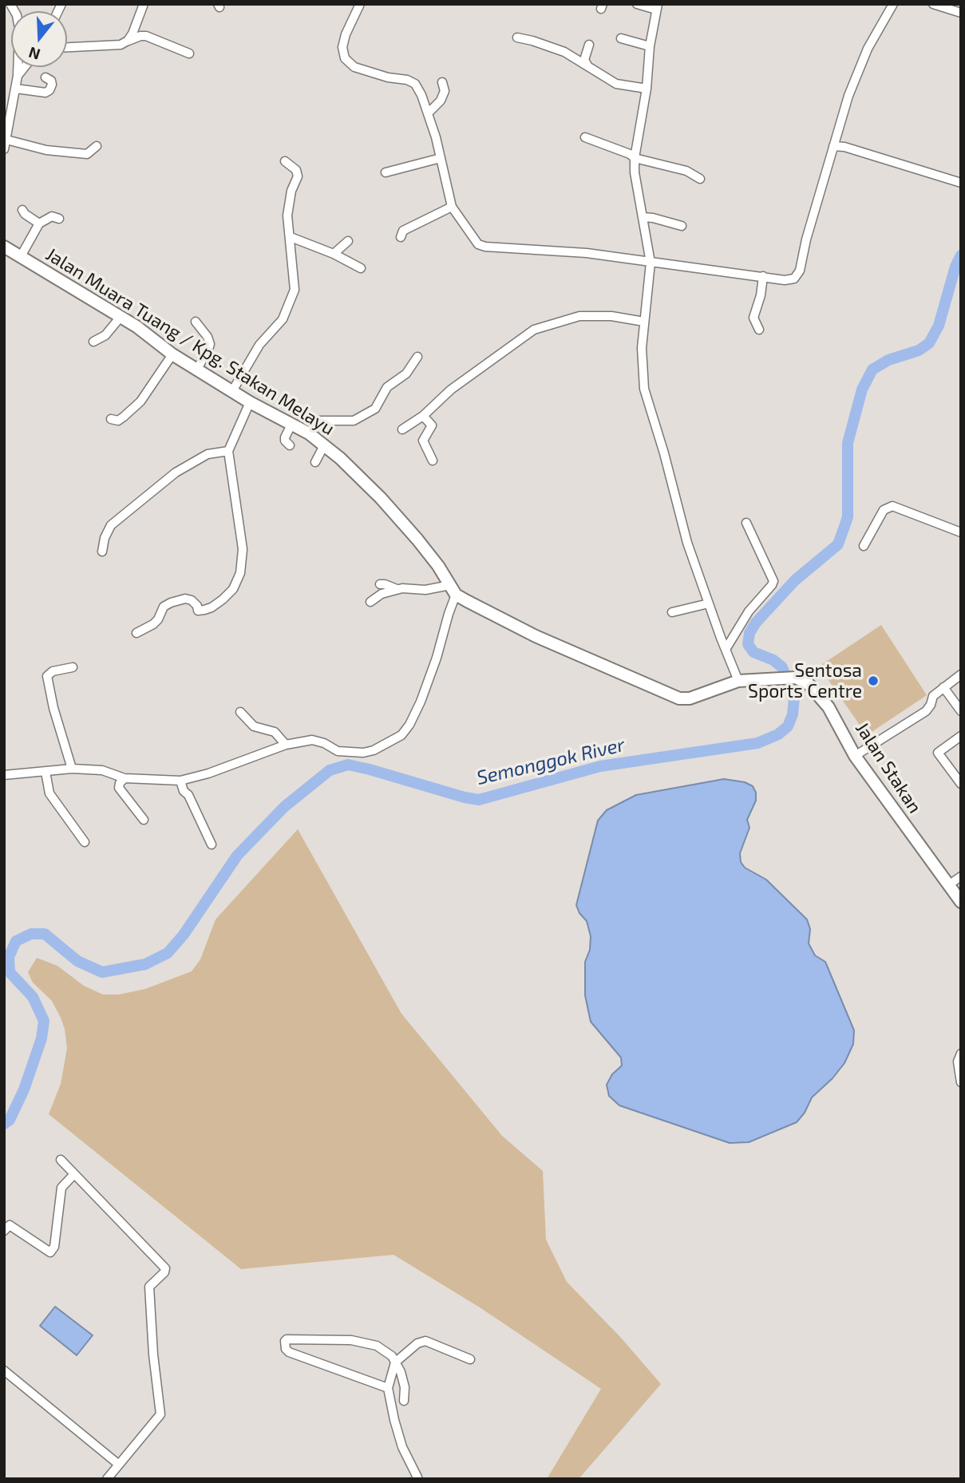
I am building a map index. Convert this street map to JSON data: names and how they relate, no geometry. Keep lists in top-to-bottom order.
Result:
{
  "streets": {
    "main road": ["Jalan Muara Tuang / Kpg. Stakan Melayu", "Jalan Stakan"]
  },
  "crossings": [
    ["Jalan Muara Tuang / Kpg. Stakan Melayu", "Jalan Stakan"]
  ],
  "water": ["Semonggok River"],
  "places": ["Sentosa Sports Centre"],
  "north": "bottom"
}
